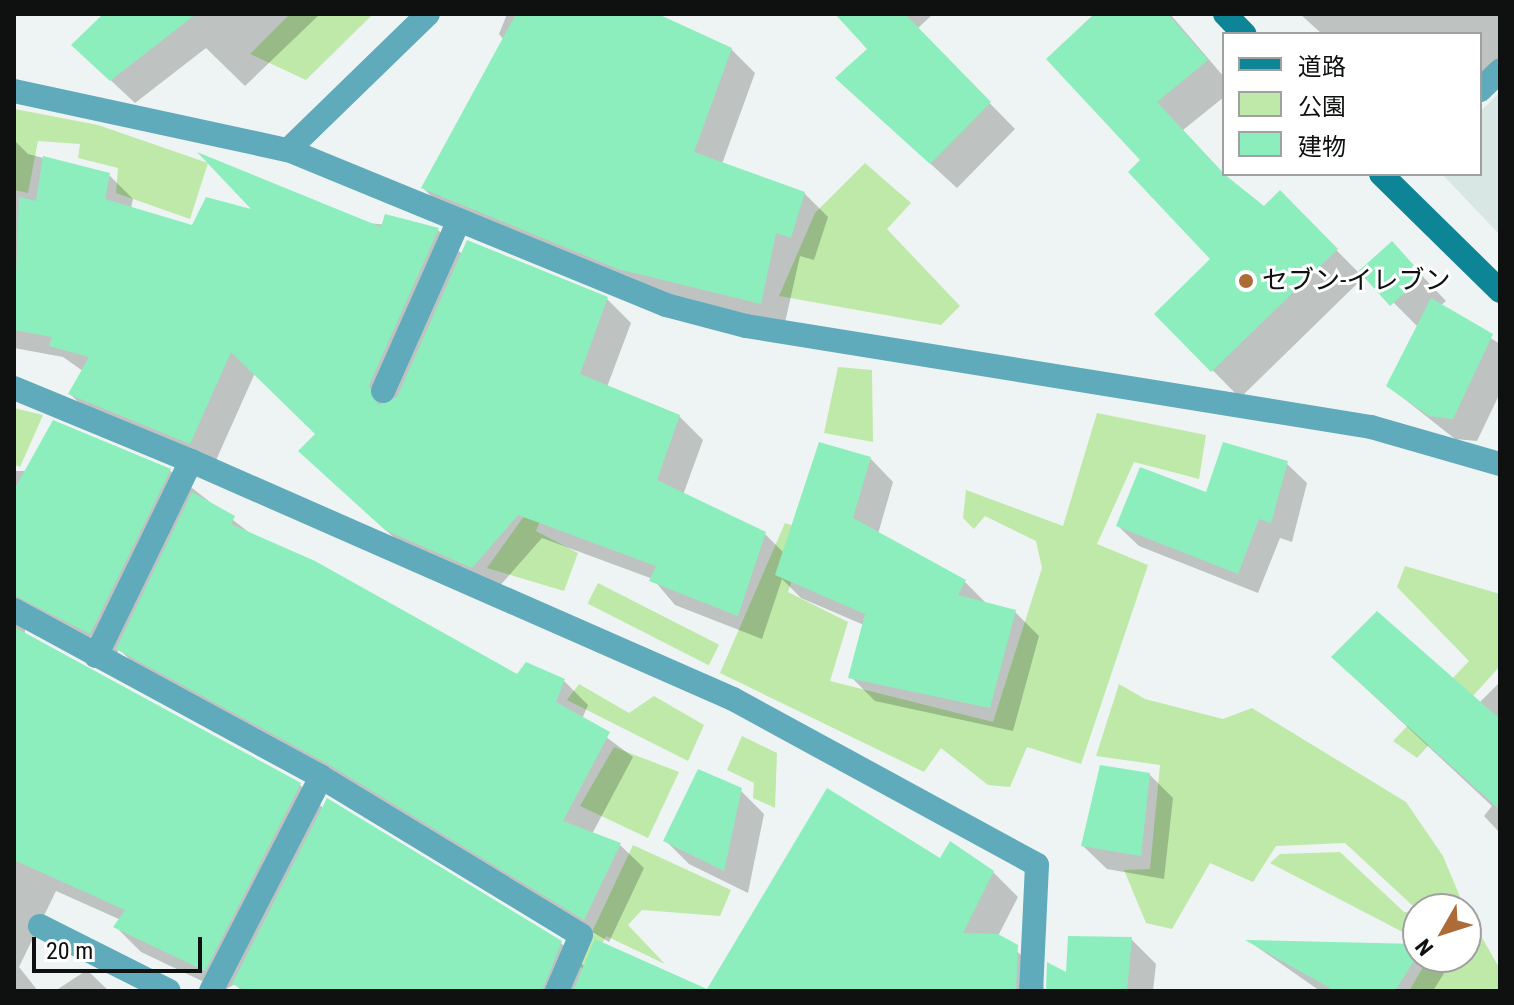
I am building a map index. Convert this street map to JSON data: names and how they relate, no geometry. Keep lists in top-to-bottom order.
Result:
{
  "places": ["セブン-イレブン"],
  "legend": ["道路", "公園", "建物"],
  "scale_bar": "20 m",
  "north": "bottom left"
}
